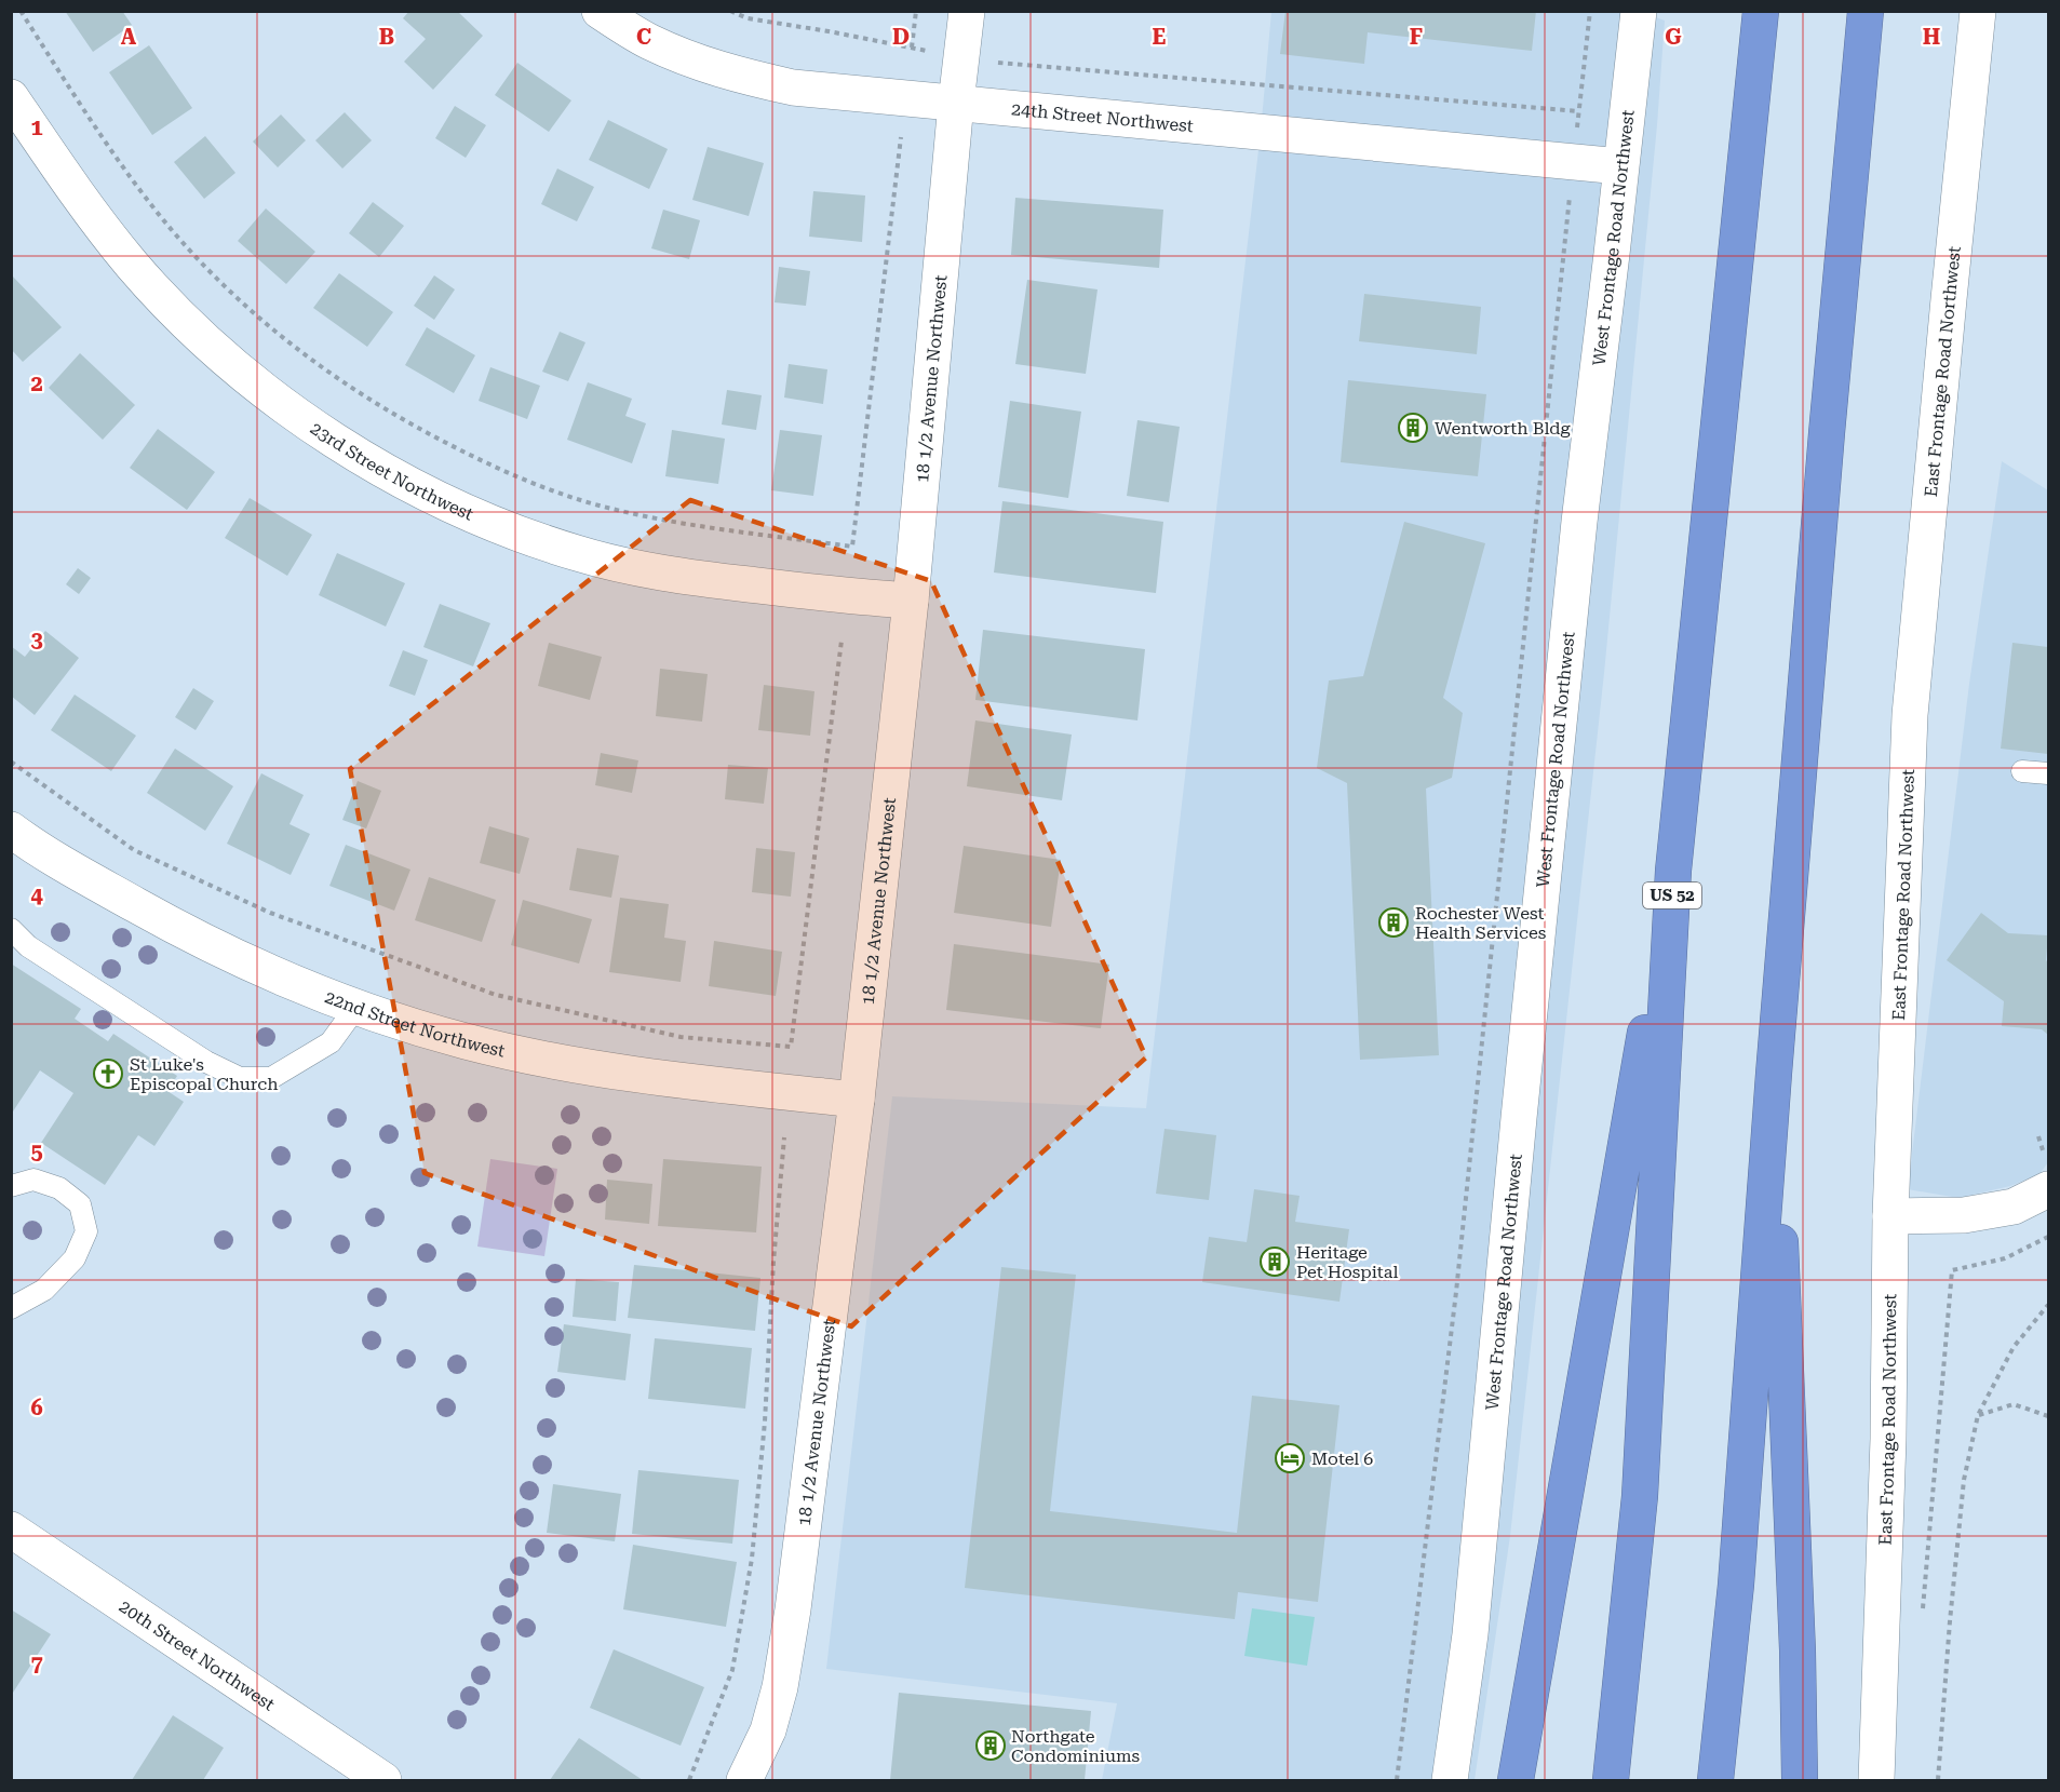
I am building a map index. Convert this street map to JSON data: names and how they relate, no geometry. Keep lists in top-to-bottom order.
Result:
{
  "streets": {
    "highway": ["US 52"],
    "street": [
      "24th Street Northwest",
      "West Frontage Road Northwest",
      "East Frontage Road Northwest",
      "18 1/2 Avenue Northwest",
      "23rd Street Northwest",
      "22nd Street Northwest",
      "20th Street Northwest"
    ]
  },
  "crossings": [
    ["24th Street Northwest", "West Frontage Road Northwest"],
    ["24th Street Northwest", "18 1/2 Avenue Northwest"],
    ["18 1/2 Avenue Northwest", "23rd Street Northwest"],
    ["18 1/2 Avenue Northwest", "22nd Street Northwest"]
  ],
  "places": {
    "building": [
      "Wentworth Bldg",
      "Rochester West Health Services",
      "Heritage Pet Hospital",
      "Northgate Condominiums"
    ],
    "church": ["St Luke's Episcopal Church"],
    "hotel": ["Motel 6"]
  },
  "grid": {
    "columns": [
      "A",
      "B",
      "C",
      "D",
      "E",
      "F",
      "G",
      "H"
    ],
    "rows": [
      "1",
      "2",
      "3",
      "4",
      "5",
      "6",
      "7"
    ]
  }
}
